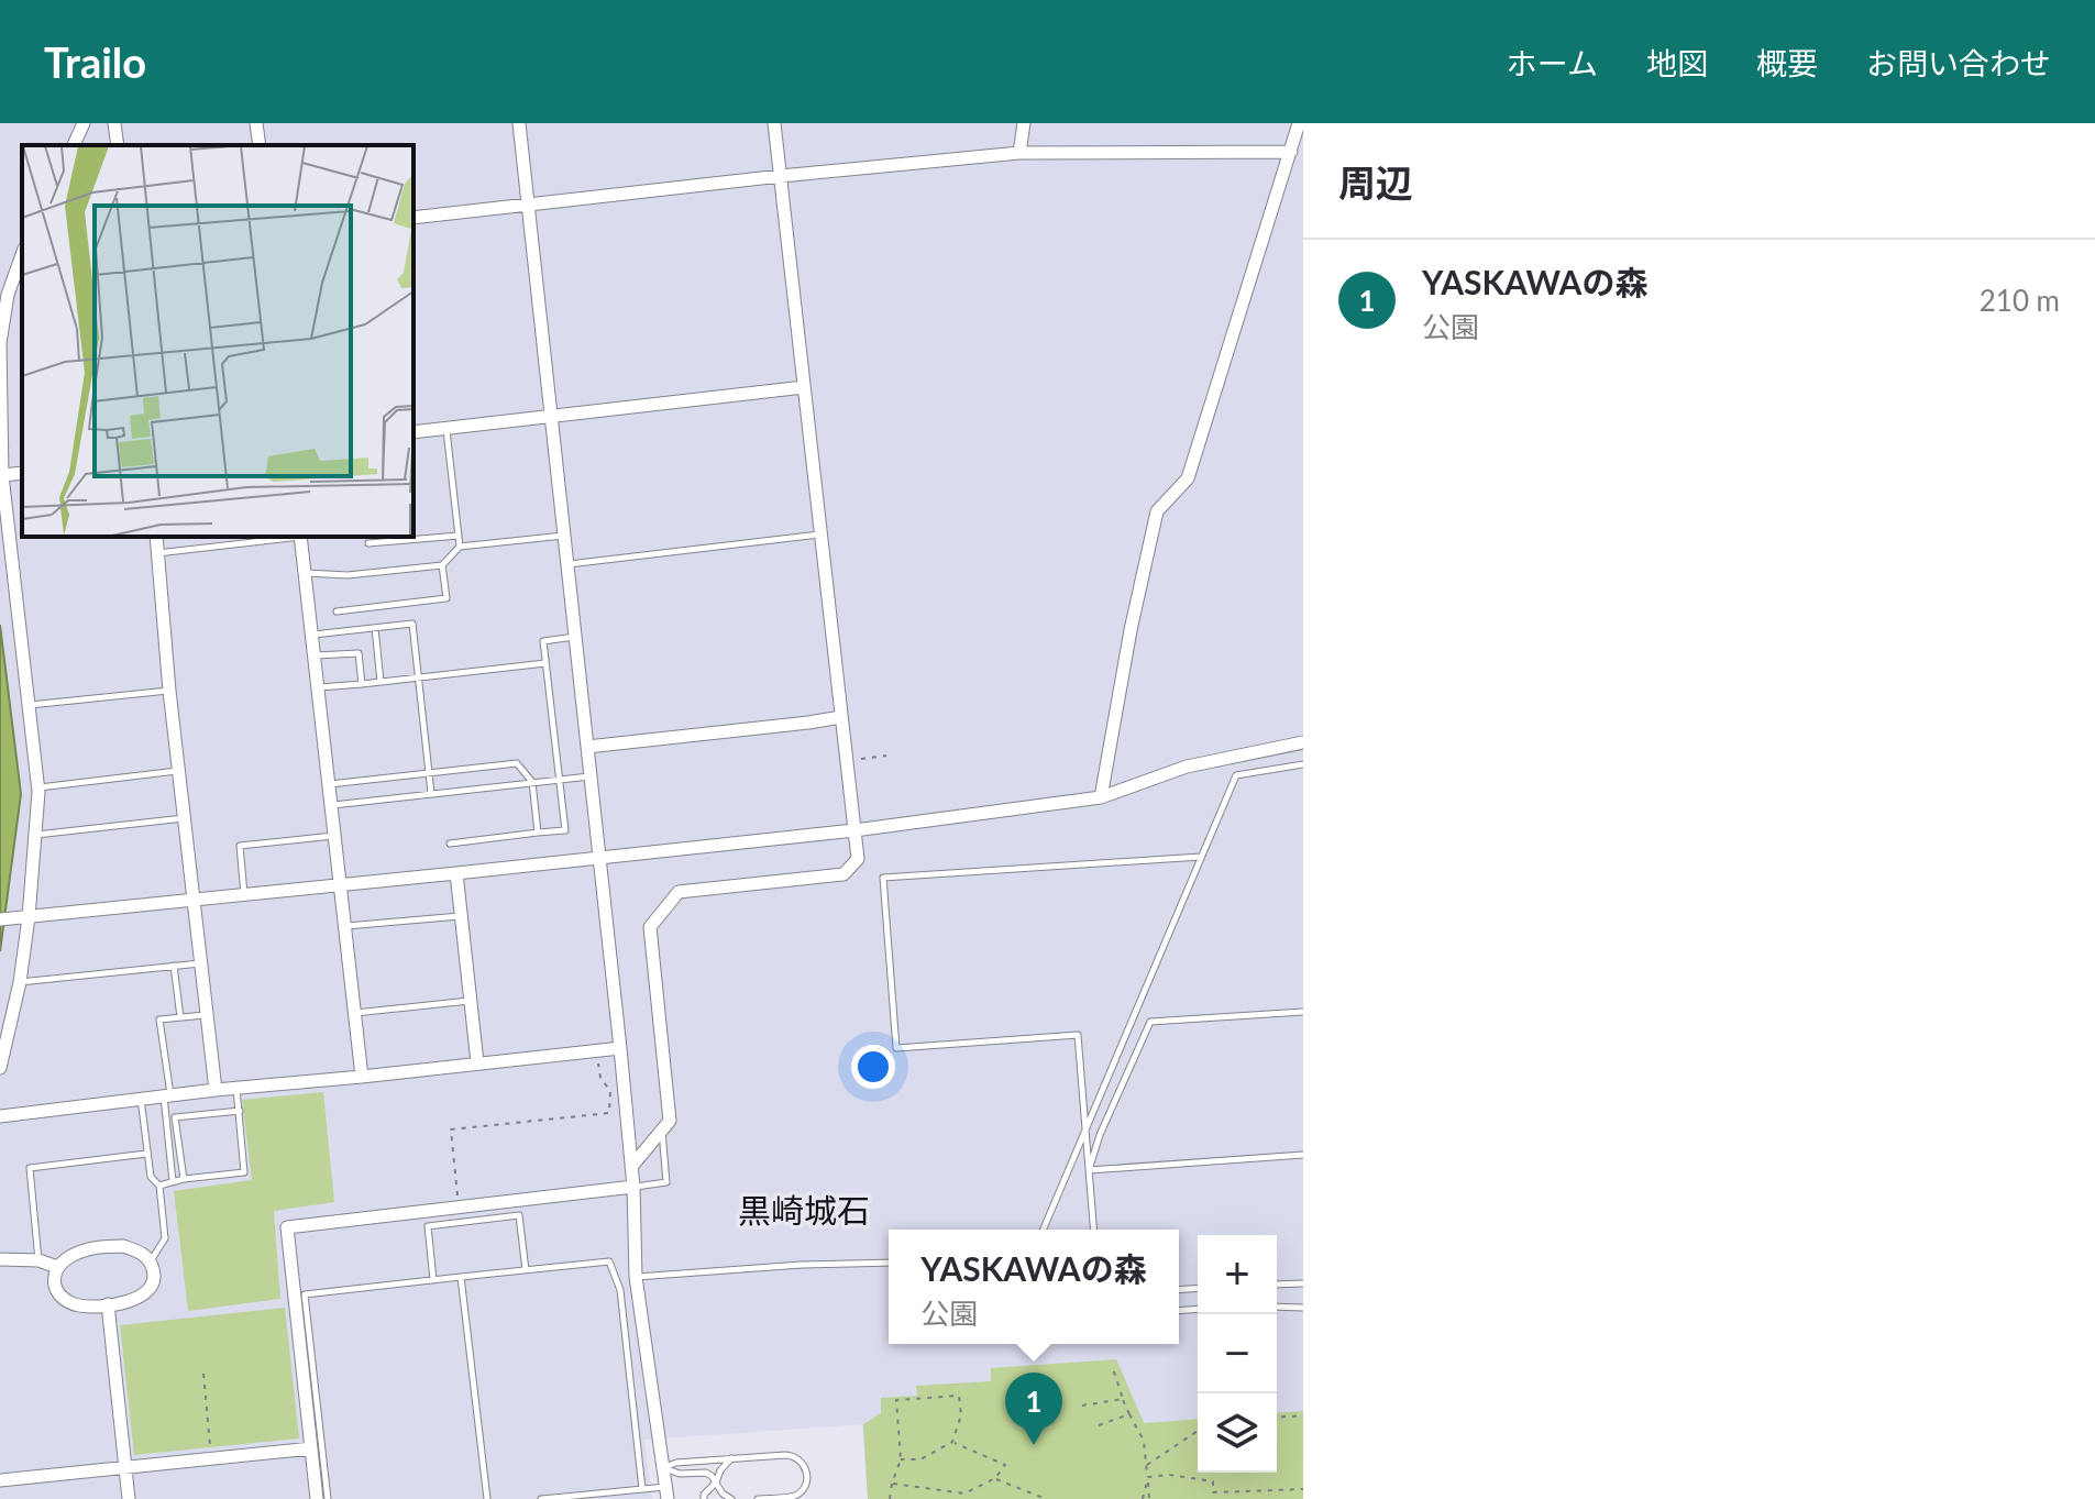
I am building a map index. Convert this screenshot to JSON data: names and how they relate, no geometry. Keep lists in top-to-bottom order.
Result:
{
  "districts": ["黒崎城石"],
  "page": {
    "header": "Trailo",
    "nav": [
      "ホーム",
      "地図",
      "概要",
      "お問い合わせ"
    ],
    "heading": "周辺",
    "list": [
      {
        "mark": "1",
        "name": "YASKAWAの森",
        "note": "公園",
        "value": "210 m"
      }
    ],
    "popup": ["YASKAWAの森", "公園"],
    "map_buttons": ["+", "−"],
    "pins": "1"
  }
}
